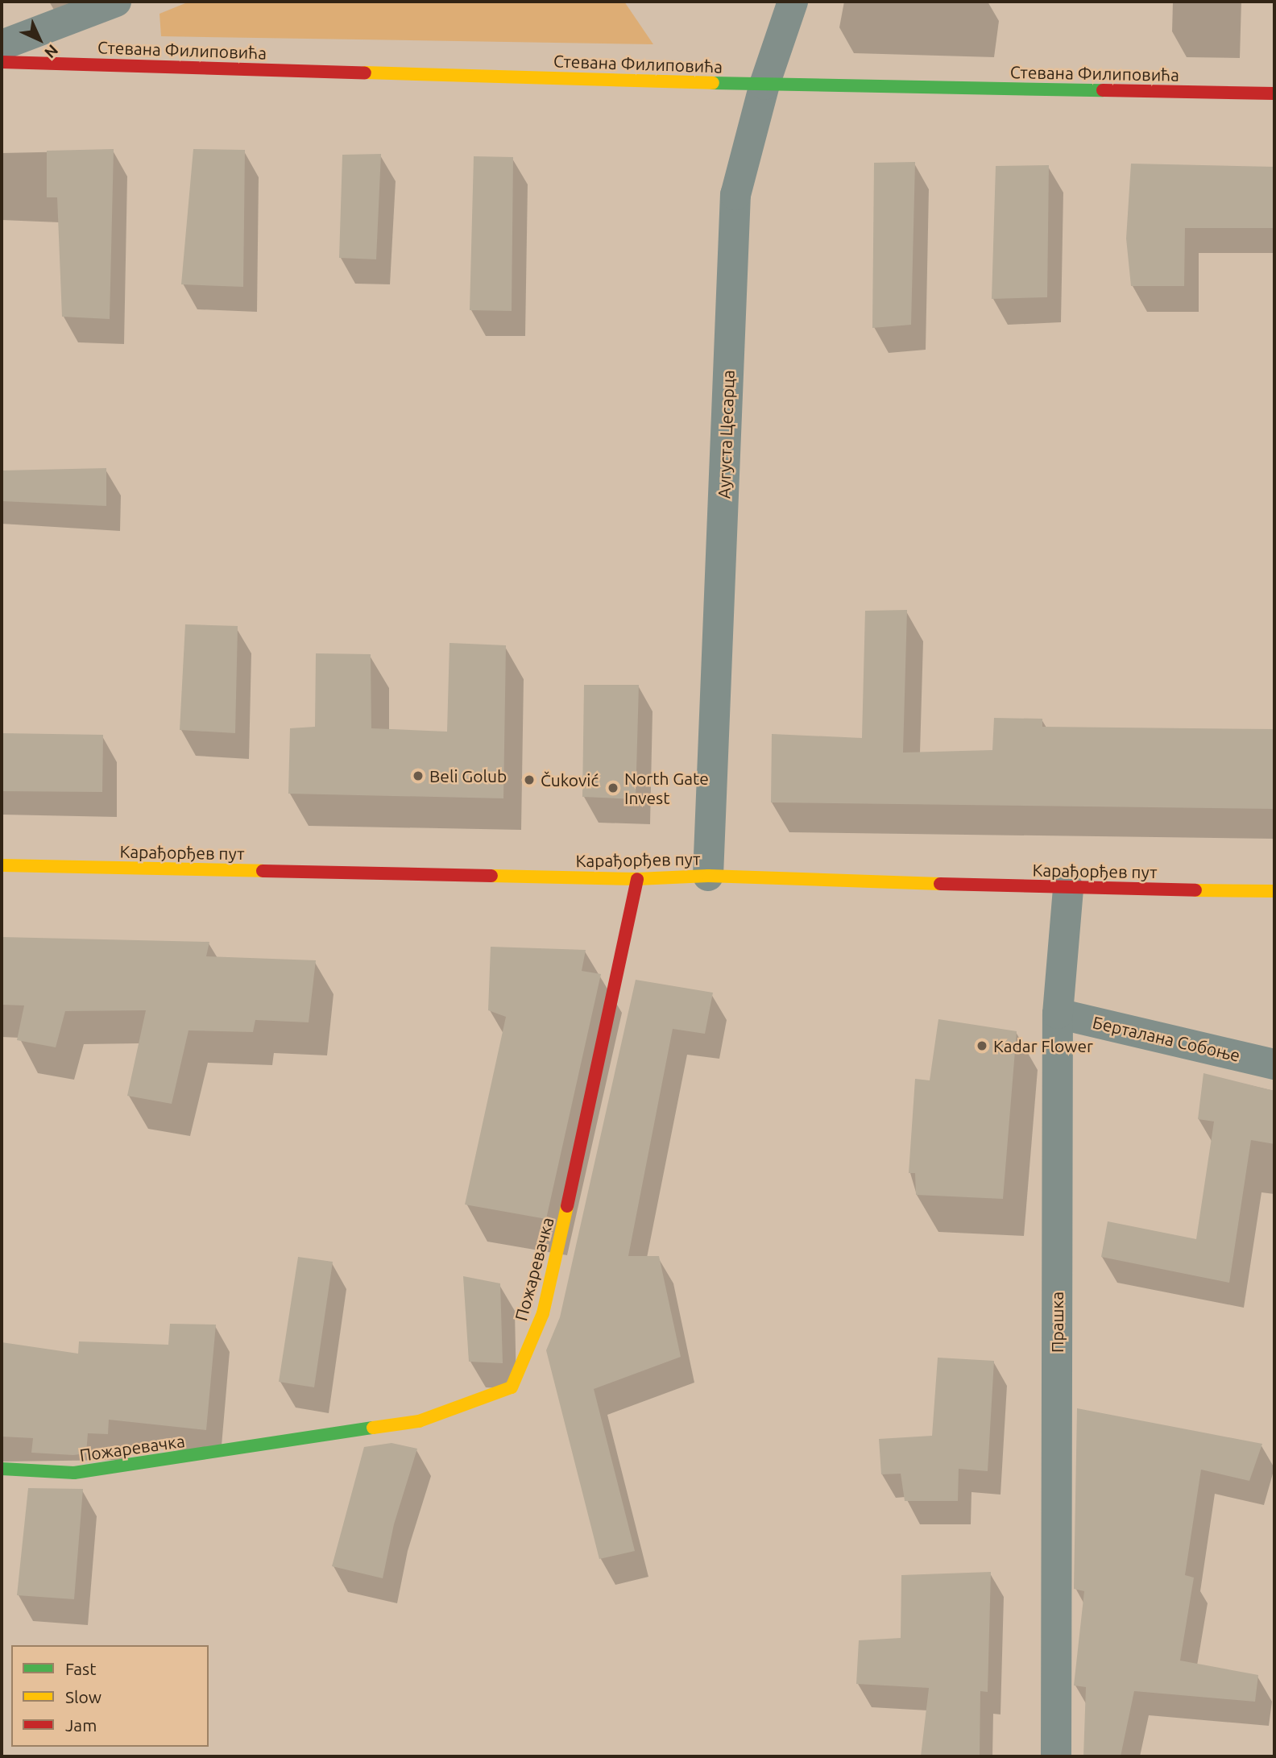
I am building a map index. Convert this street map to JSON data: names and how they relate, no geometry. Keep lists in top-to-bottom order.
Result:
{
  "streets": {
    "street": [
      "Стевана Филиповића",
      "Аугуста Цесарца",
      "Карађорђев пут",
      "Берталана Собоње",
      "Пожаревачка",
      "Прашка"
    ]
  },
  "crossings": [
    ["Стевана Филиповића", "Аугуста Цесарца"],
    ["Аугуста Цесарца", "Карађорђев пут"],
    ["Карађорђев пут", "Пожаревачка"],
    ["Карађорђев пут", "Прашка"],
    ["Берталана Собоње", "Прашка"]
  ],
  "places": [
    "Beli Golub",
    "Čuković",
    "North Gate Invest",
    "Kadar Flower"
  ],
  "legend": ["Fast", "Slow", "Jam"],
  "north": "bottom right"
}
